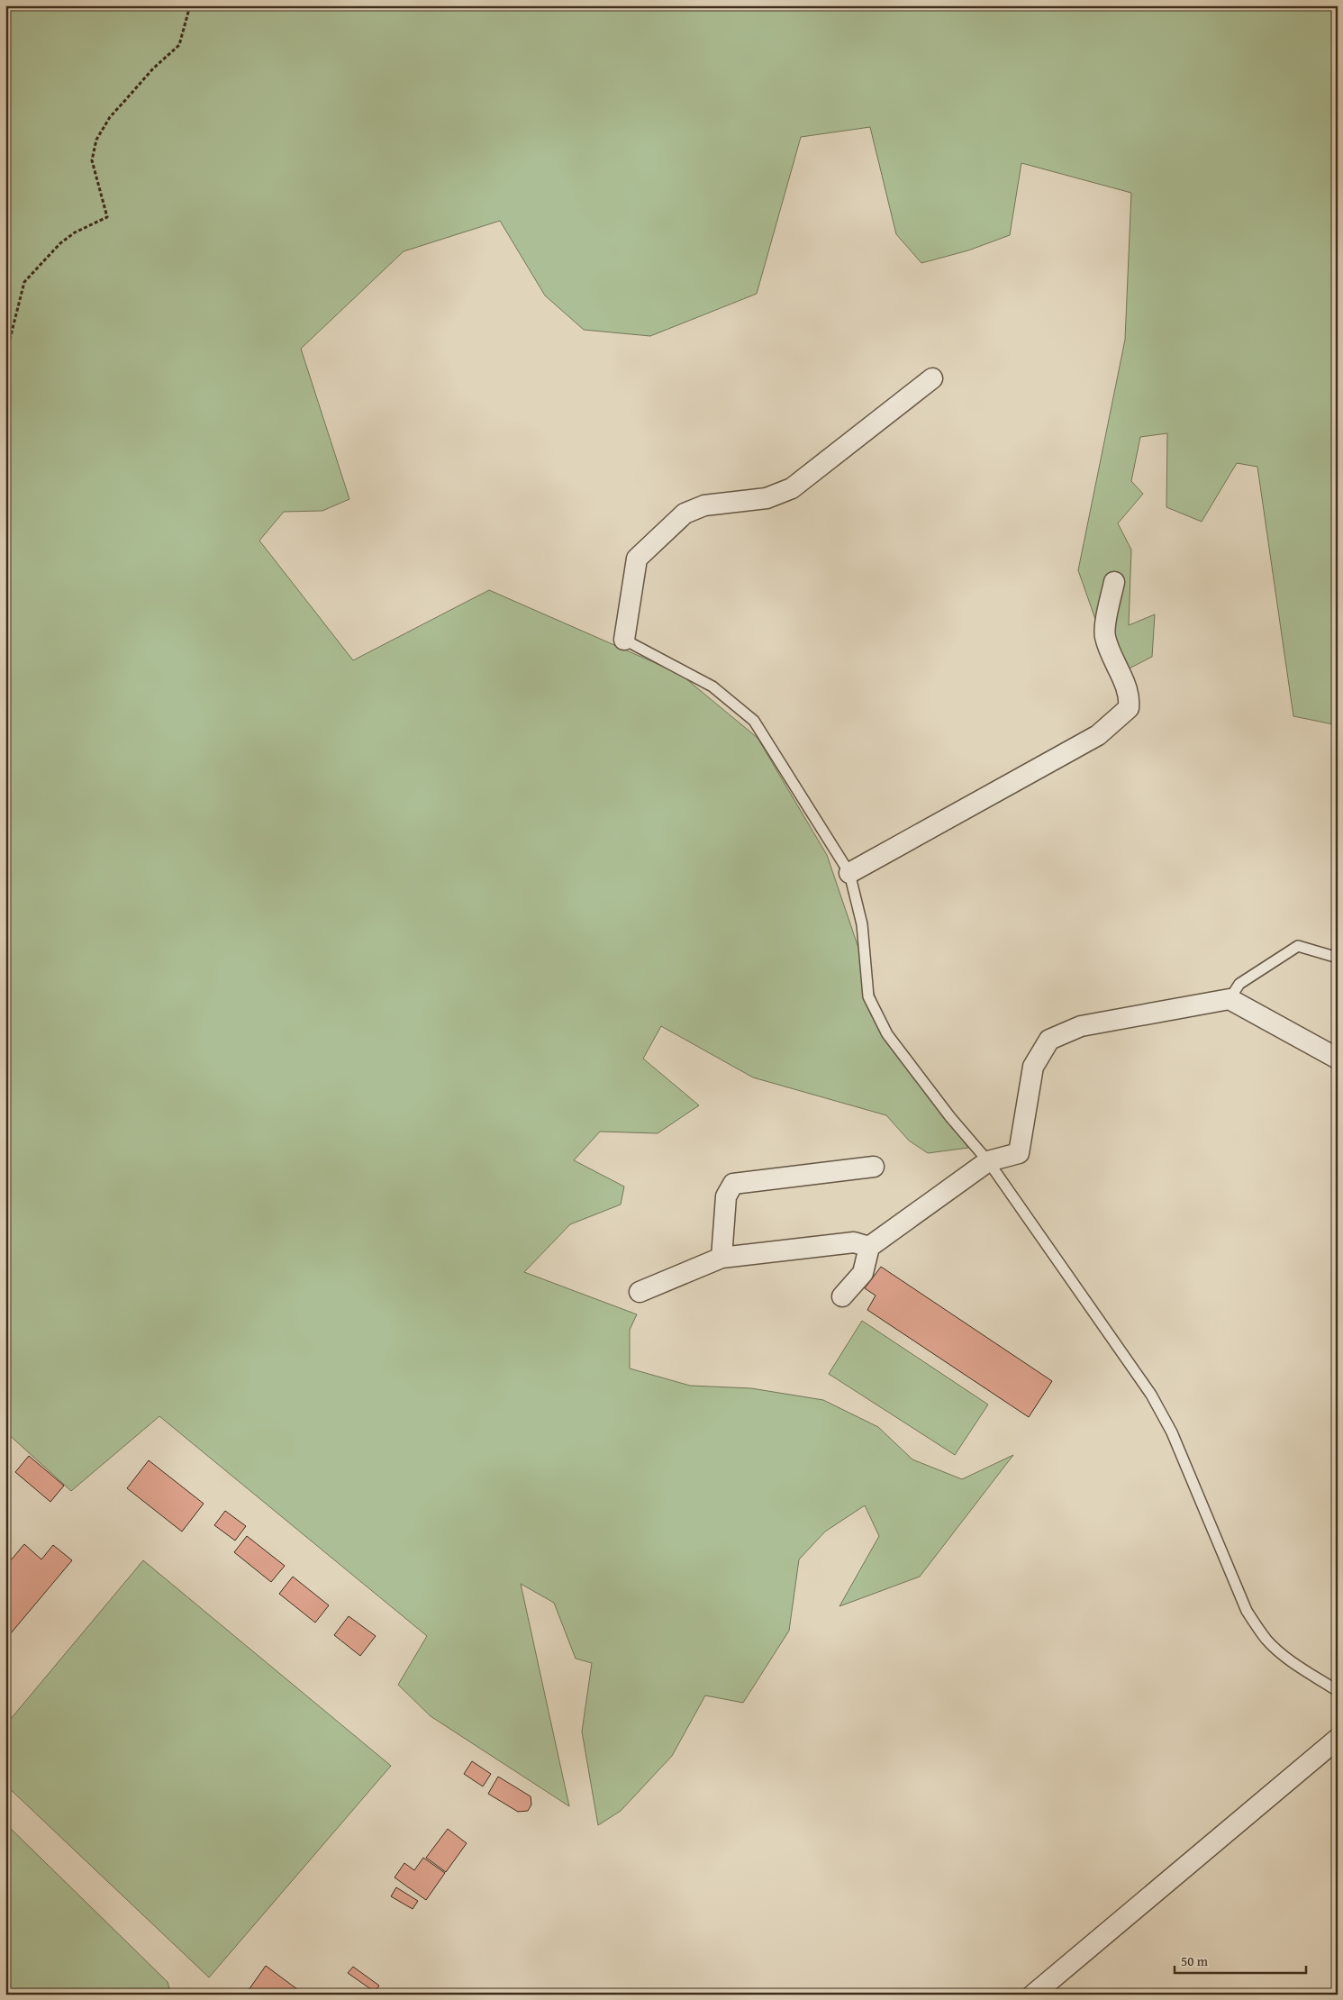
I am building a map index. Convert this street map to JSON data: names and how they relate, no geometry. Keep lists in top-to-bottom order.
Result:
{
  "scale_bar": "50 m"
}
